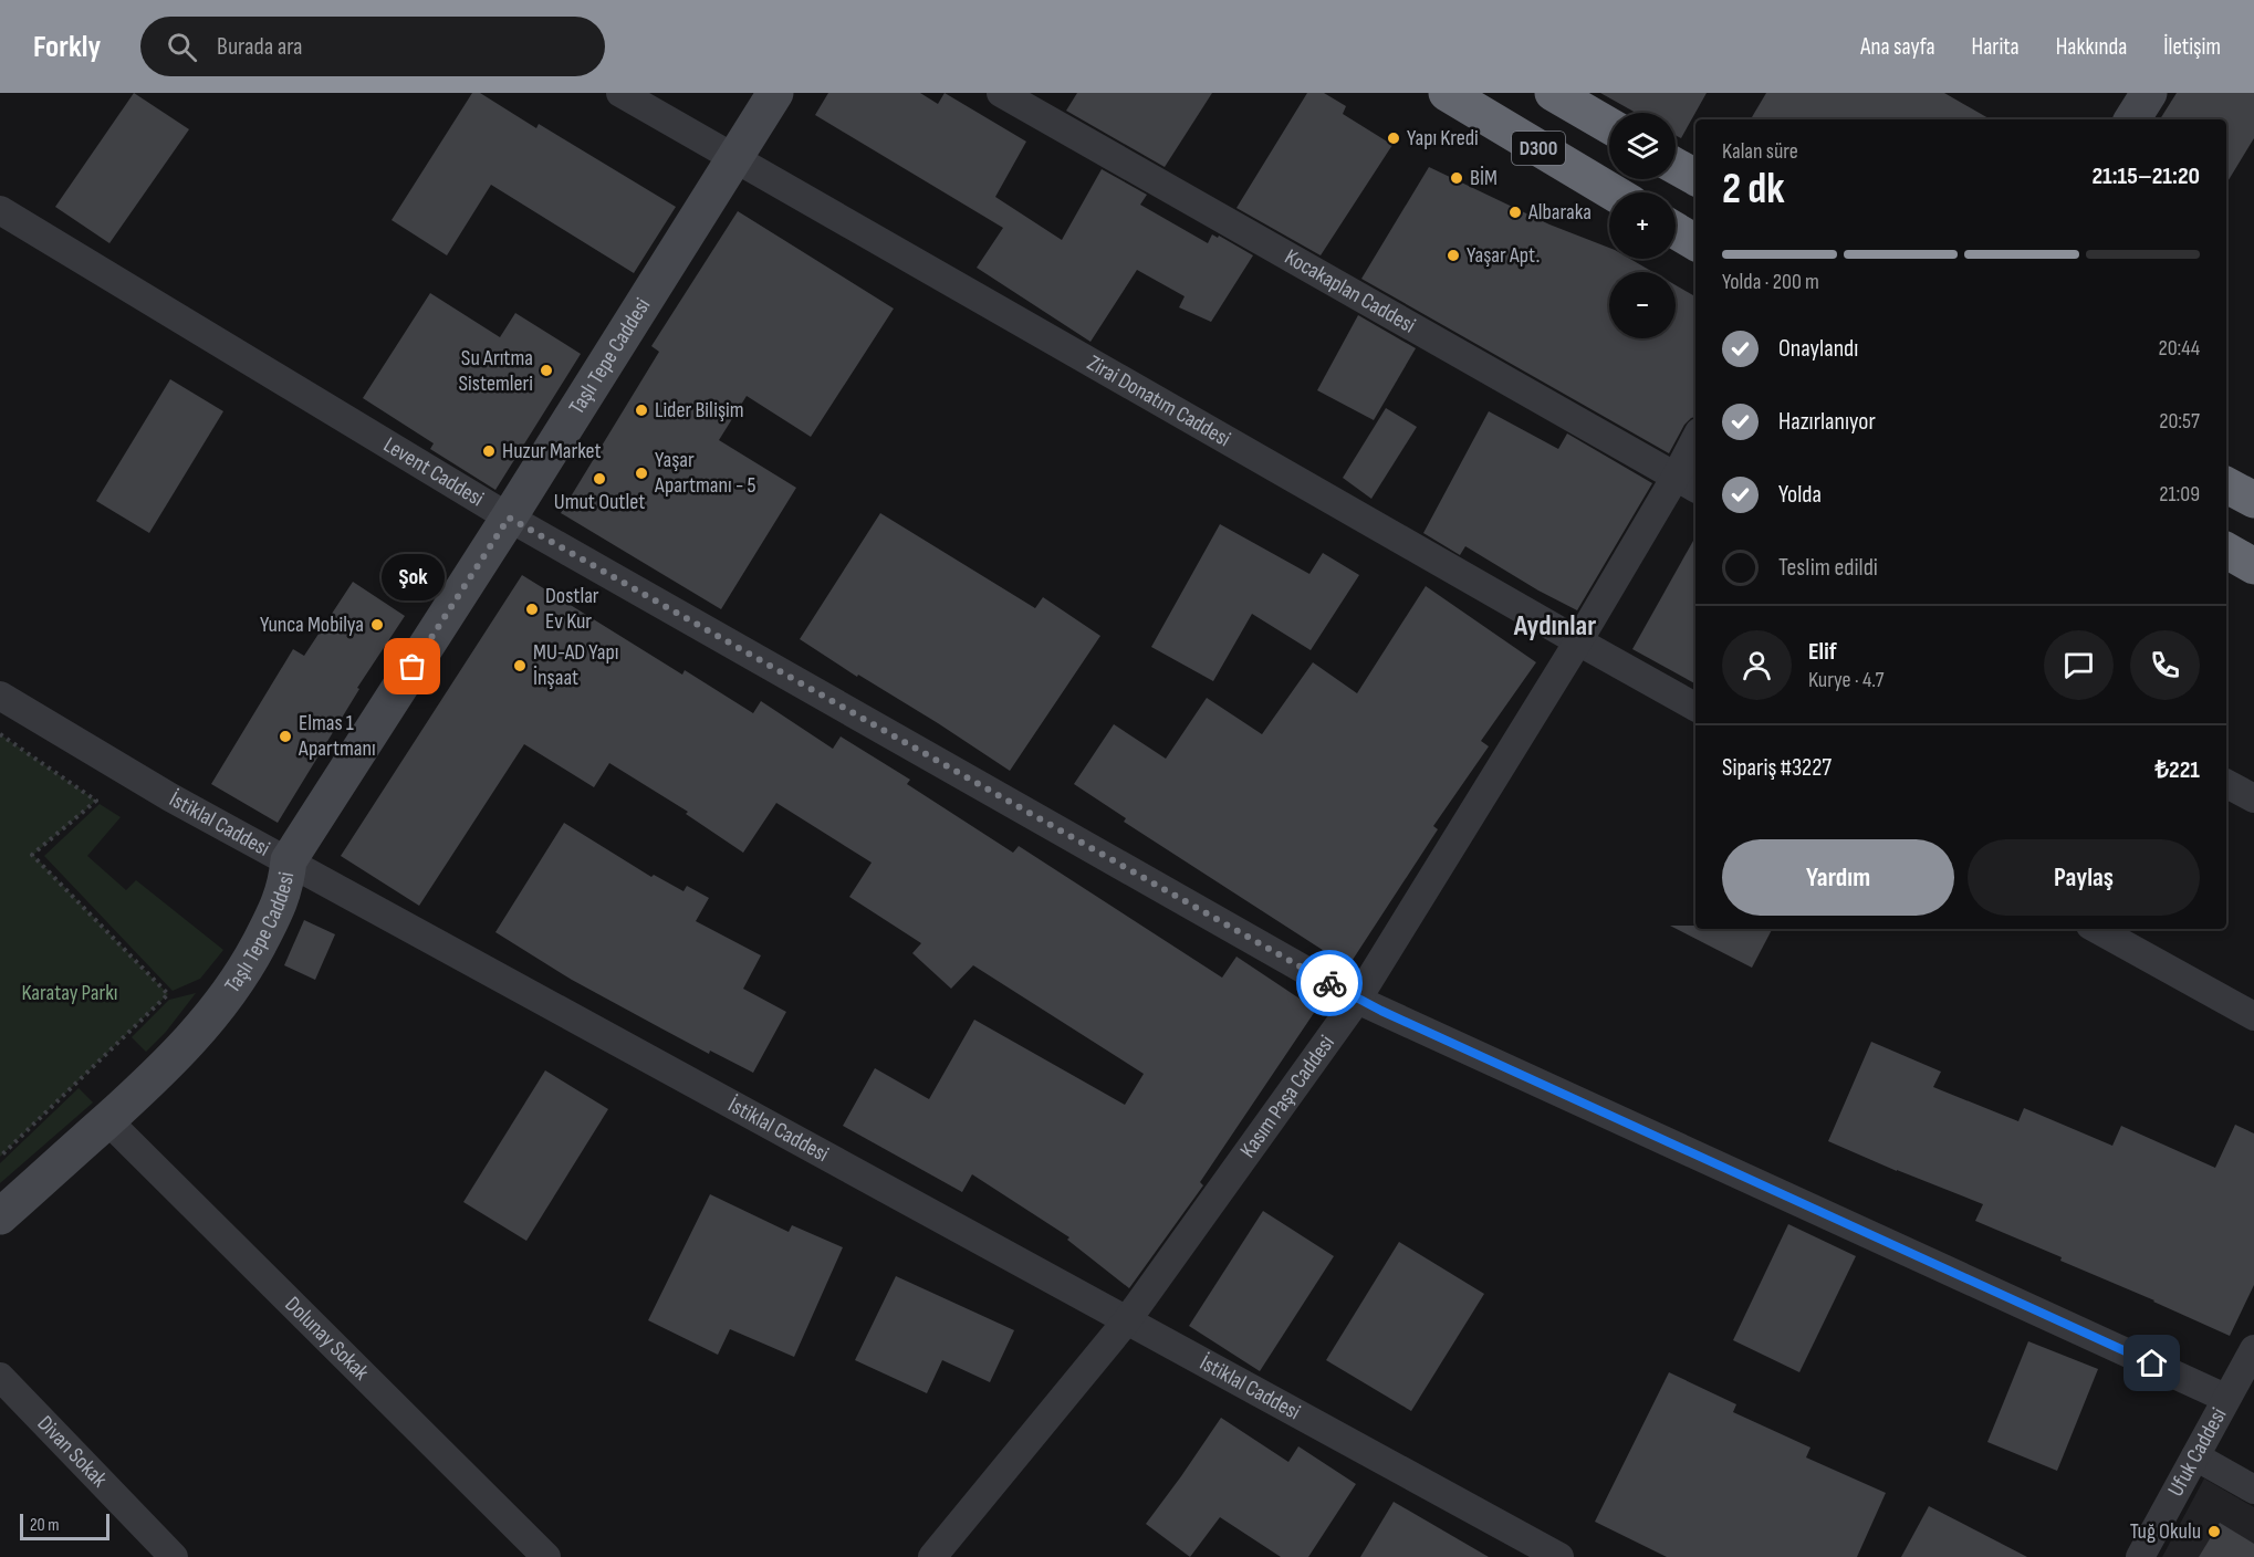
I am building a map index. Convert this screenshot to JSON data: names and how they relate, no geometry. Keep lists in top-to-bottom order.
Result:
{
  "streets": {
    "highway": ["D300"],
    "street": [
      "Kocakaplan Caddesi",
      "Taşlı Tepe Caddesi",
      "Zirai Donatım Caddesi",
      "Levent Caddesi",
      "İstiklal Caddesi",
      "Kasım Paşa Caddesi",
      "Dolunay Sokak",
      "Divan Sokak",
      "Ufuk Caddesi"
    ]
  },
  "crossings": [
    ["Kocakaplan Caddesi", "Kasım Paşa Caddesi"],
    ["Taşlı Tepe Caddesi", "Zirai Donatım Caddesi"],
    ["Taşlı Tepe Caddesi", "Levent Caddesi"],
    ["Taşlı Tepe Caddesi", "İstiklal Caddesi"],
    ["Taşlı Tepe Caddesi", "Dolunay Sokak"],
    ["Zirai Donatım Caddesi", "Kasım Paşa Caddesi"],
    ["Levent Caddesi", "Kasım Paşa Caddesi"],
    ["Levent Caddesi", "Ufuk Caddesi"],
    ["İstiklal Caddesi", "Kasım Paşa Caddesi"]
  ],
  "districts": ["Aydınlar"],
  "parks": ["Karatay Parkı"],
  "places": [
    "Yapı Kredi",
    "BİM",
    "Albaraka",
    "Yaşar Apt.",
    "Su Arıtma Sistemleri",
    "Lider Bilişim",
    "Huzur Market",
    "Yaşar Apartmanı - 5",
    "Umut Outlet",
    "Dostlar Ev Kur",
    "Yunca Mobilya",
    "MU-AD Yapı İnşaat",
    "Şok",
    "Elmas 1 Apartmanı",
    "Tuğ Okulu"
  ],
  "scale_bar": "20 m",
  "page": {
    "header": "Forkly",
    "search": "Burada ara",
    "nav": [
      "Ana sayfa",
      "Harita",
      "Hakkında",
      "İletişim"
    ],
    "map_buttons": ["+", "−"],
    "heading": ["2 dk", "Kalan süre", "21:15–21:20"],
    "panel": [
      "Elif",
      "Kurye · 4.7",
      "Sipariş #3227",
      "₺221"
    ],
    "bar": "Yolda · 200 m",
    "list": [
      ["Onaylandı", "20:44"],
      ["Hazırlanıyor", "20:57"],
      ["Yolda", "21:09"],
      "Teslim edildi"
    ],
    "bubble": "Şok",
    "buttons": ["Yardım", "Paylaş"],
    "scale": "20 m"
  }
}
